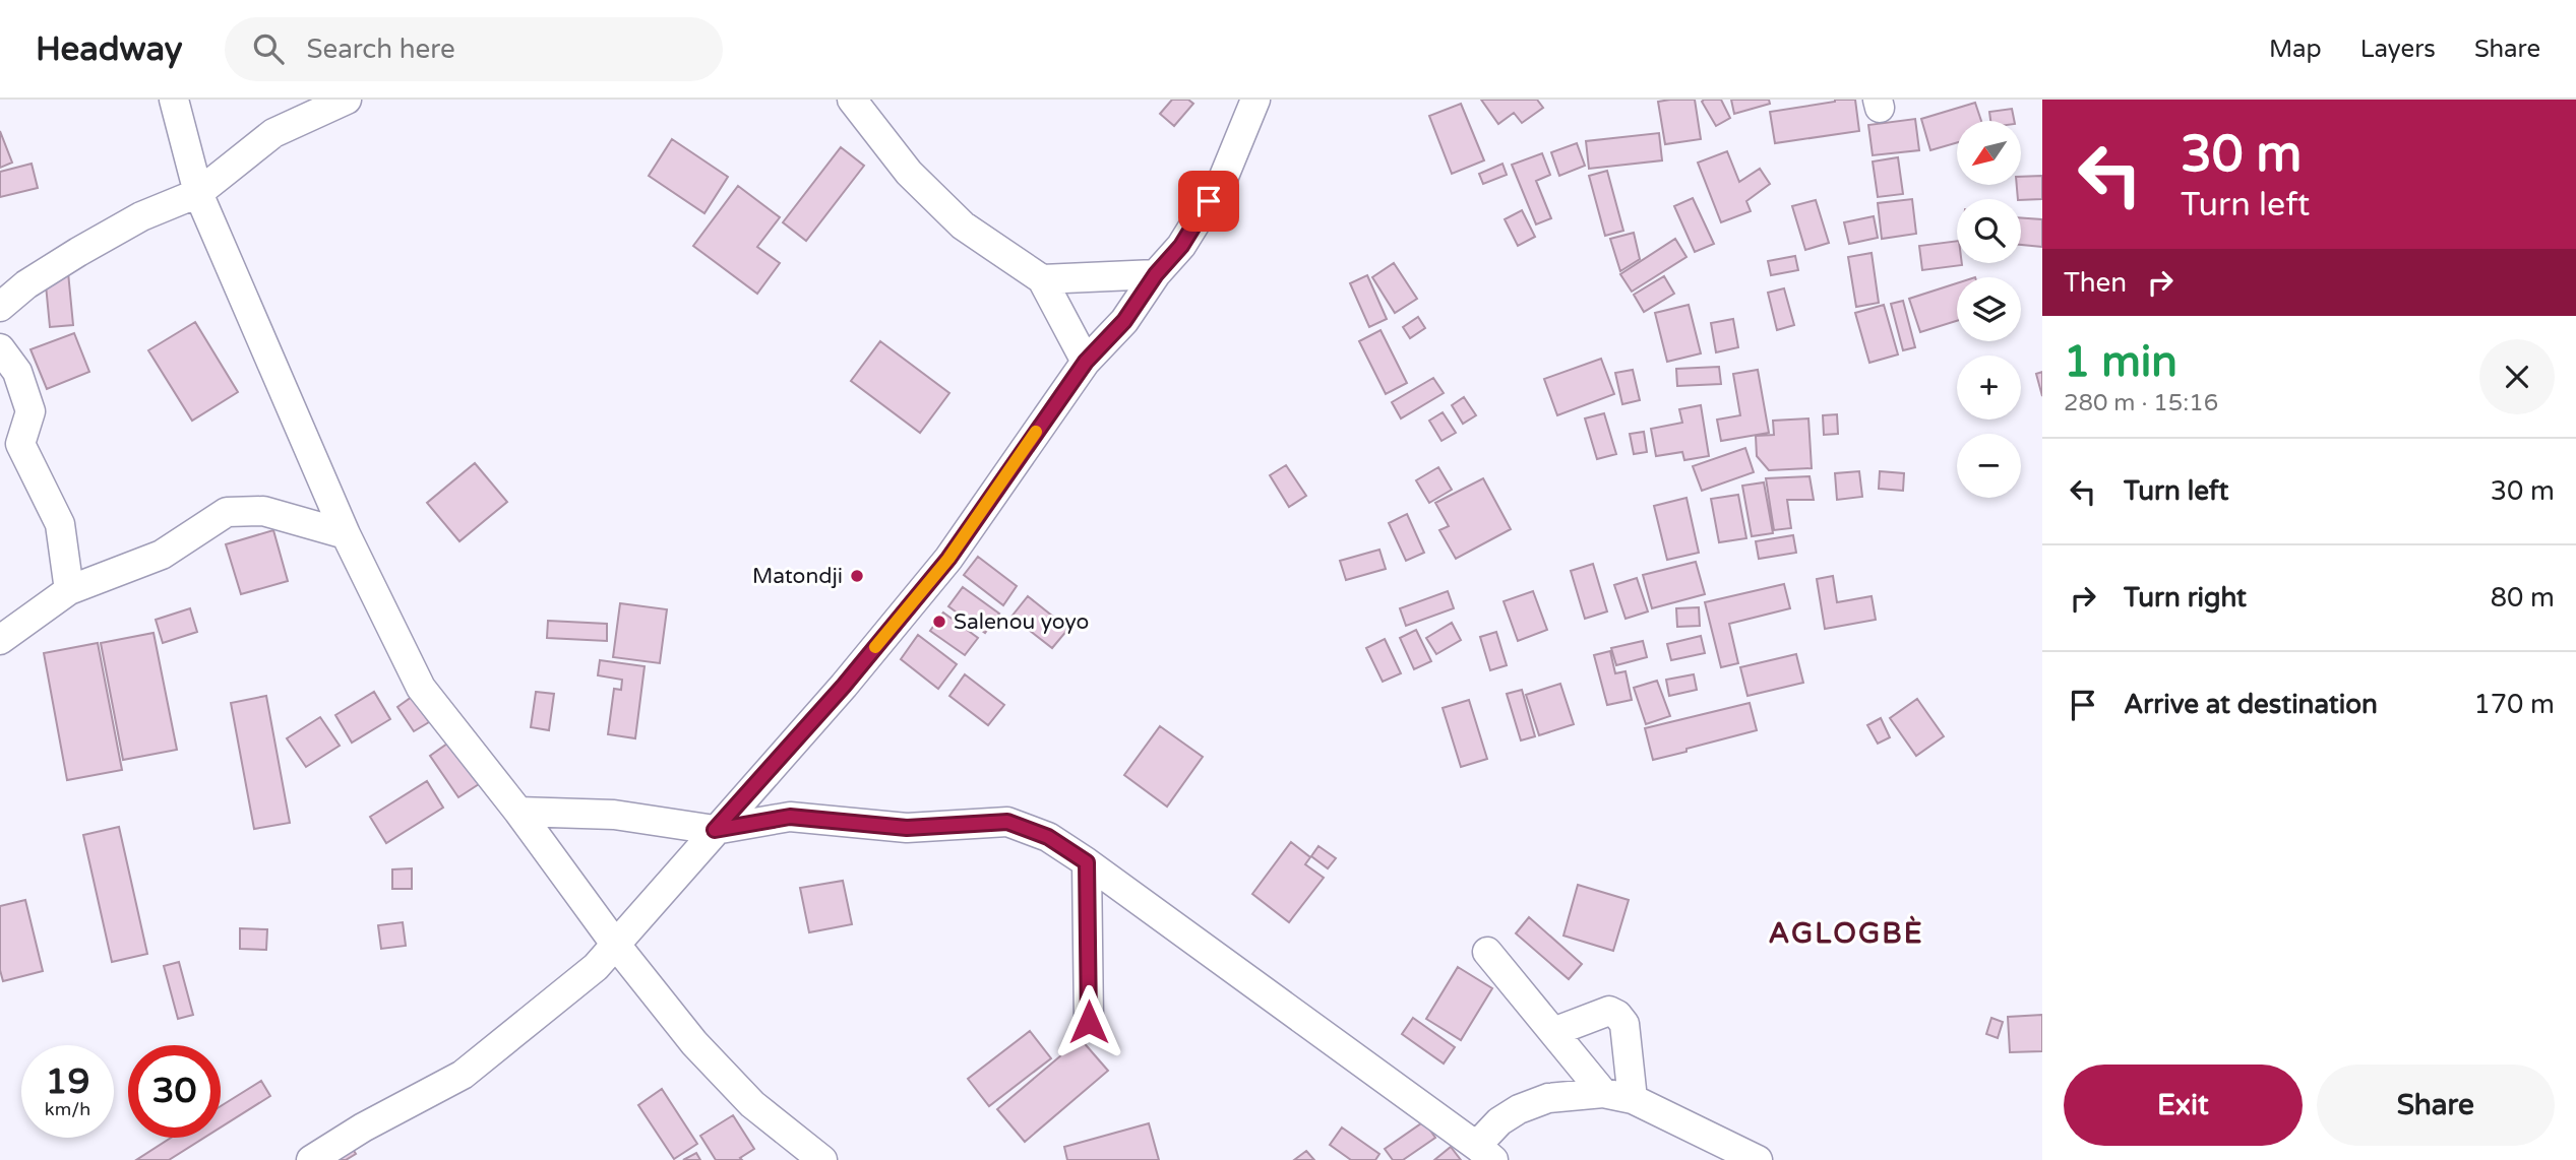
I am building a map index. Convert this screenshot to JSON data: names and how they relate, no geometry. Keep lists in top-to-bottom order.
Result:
{
  "districts": ["AGLOGBÈ"],
  "places": ["Matondji", "Salenou yoyo"],
  "north": "bottom left",
  "page": {
    "header": "Headway",
    "search": "Search here",
    "nav": ["Map", "Layers", "Share"],
    "turn": ["30 m", "Turn left"],
    "map_buttons": ["+", "−"],
    "then": "Then",
    "heading": ["1 min", "280 m · 15:16"],
    "list": [
      {
        "name": "Turn left",
        "value": "30 m"
      },
      {
        "name": "Turn right",
        "value": "80 m"
      },
      {
        "name": "Arrive at destination",
        "value": "170 m"
      }
    ],
    "speed": "19 km/h",
    "limit": "30",
    "buttons": ["Exit", "Share"]
  }
}
